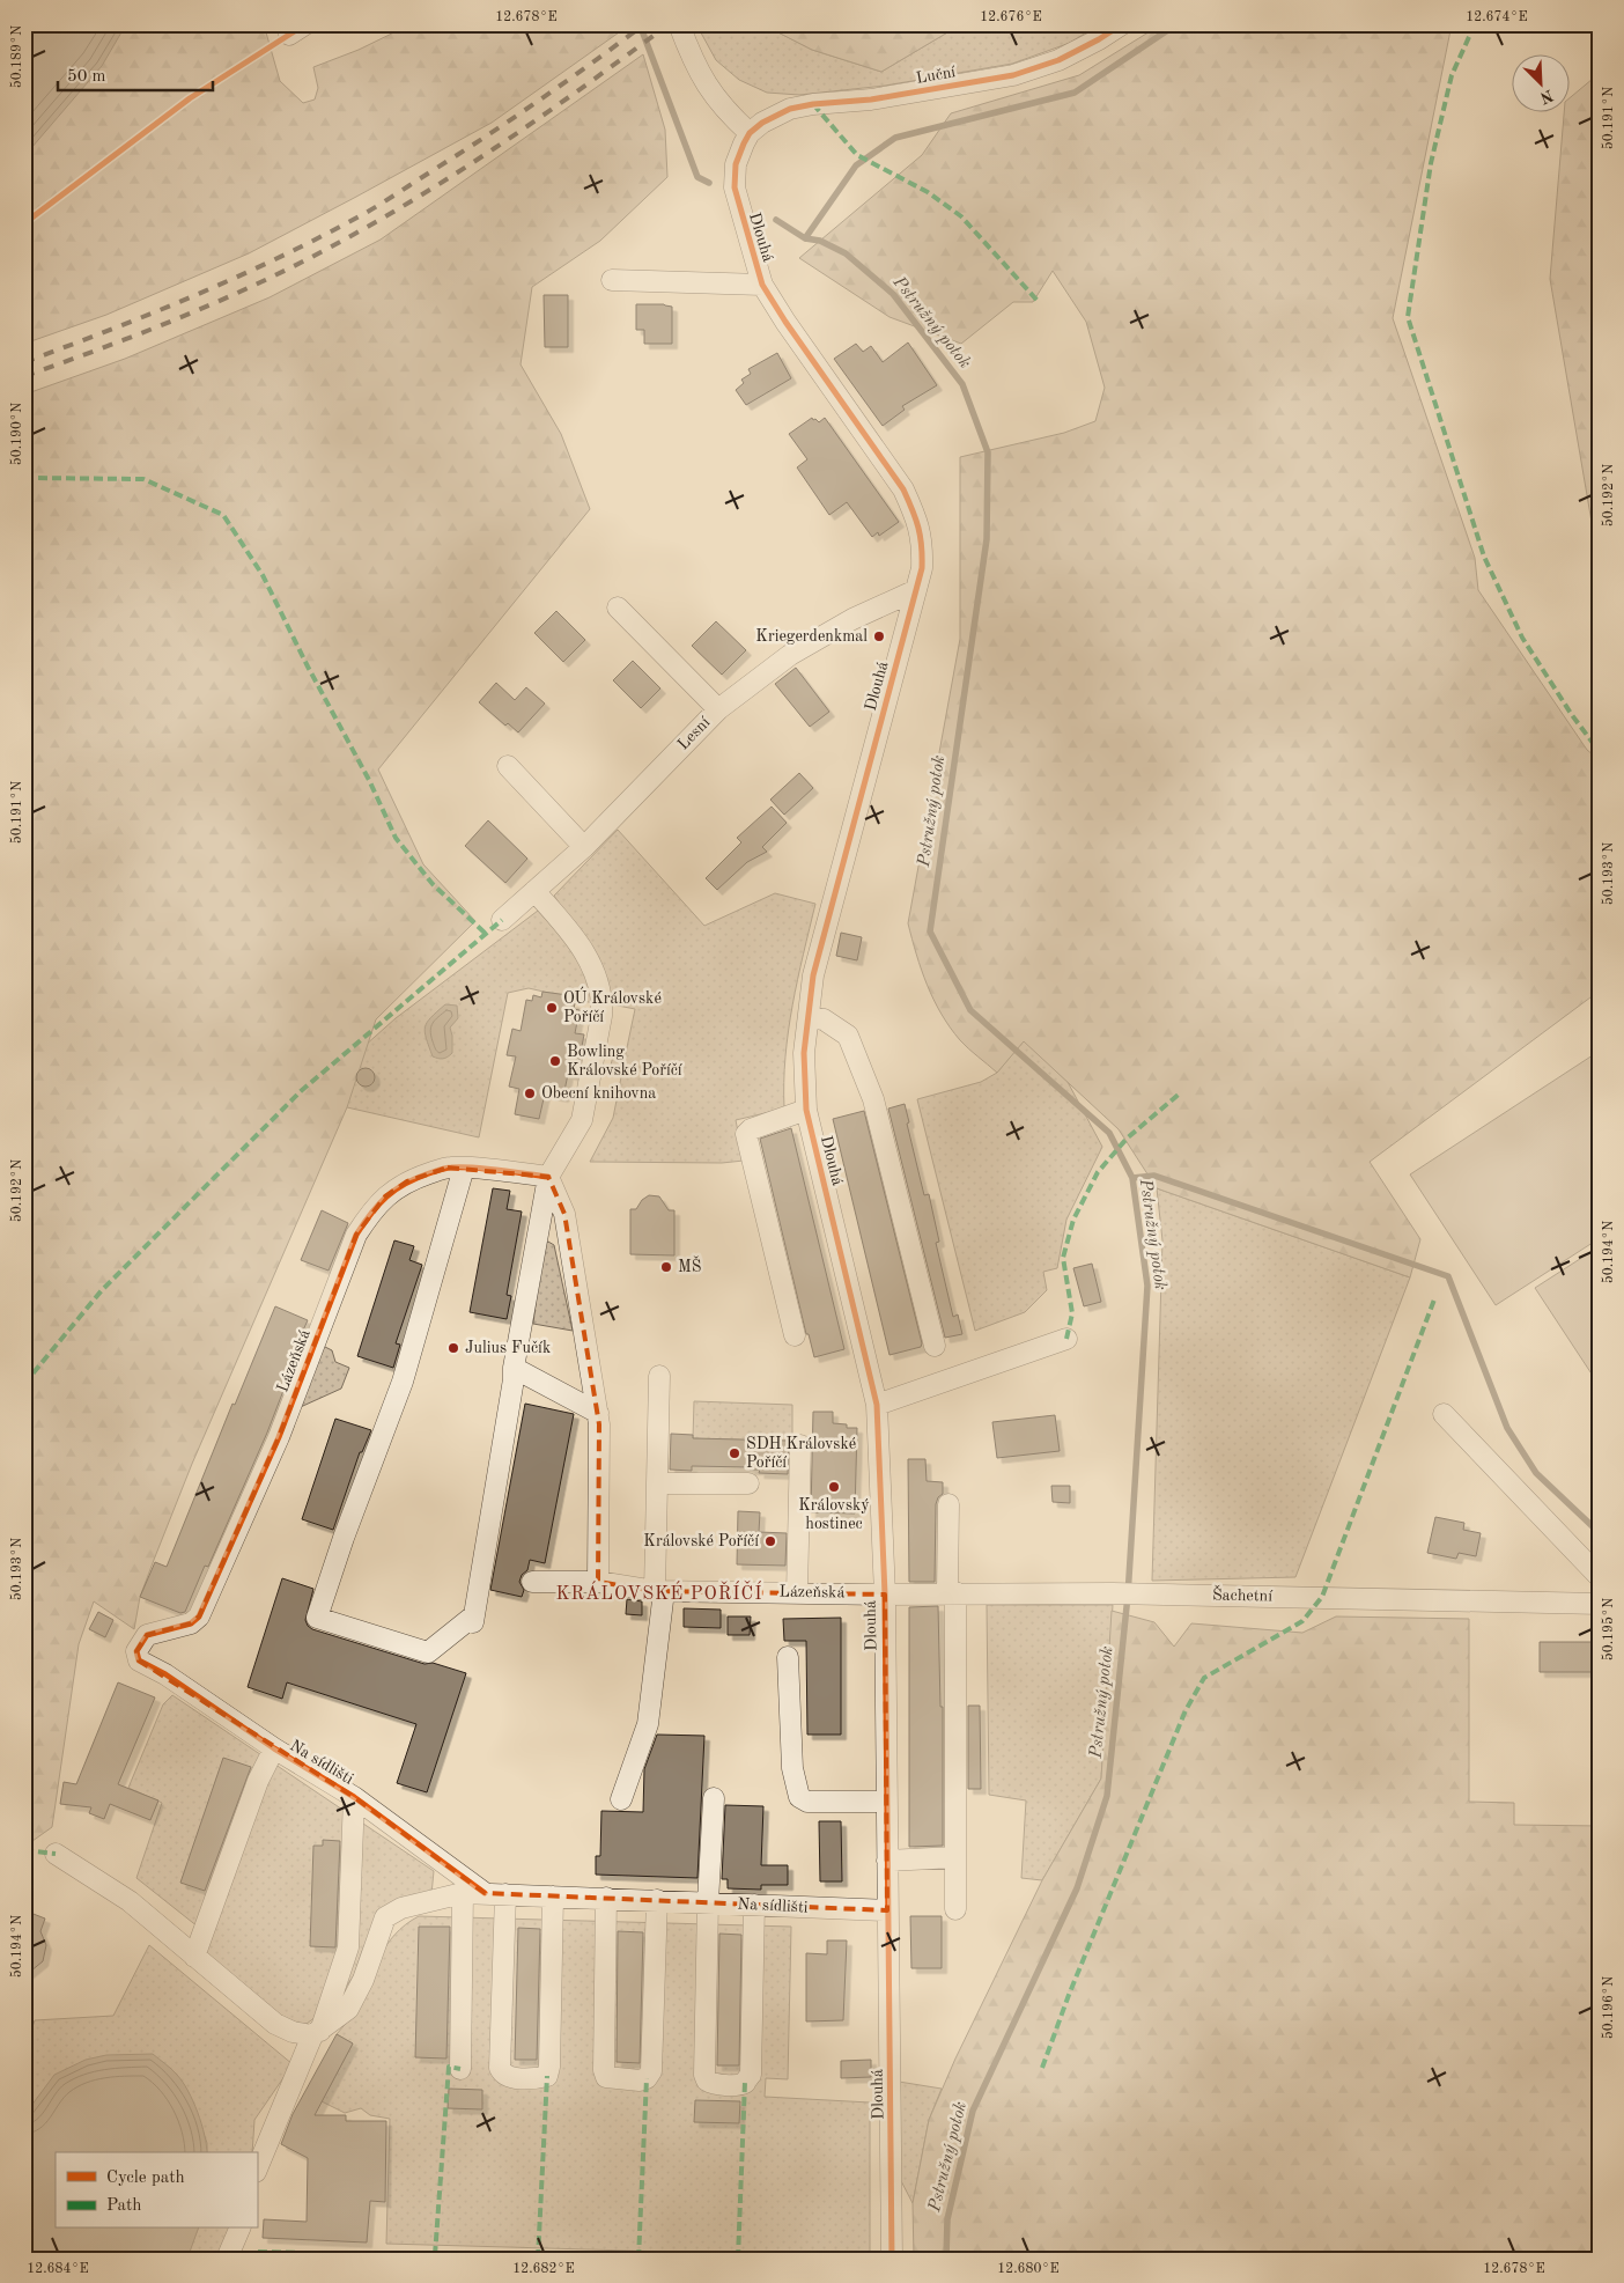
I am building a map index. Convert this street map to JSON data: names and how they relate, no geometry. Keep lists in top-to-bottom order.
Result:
{
  "streets": {
    "street": [
      "Luční",
      "Dlouhá",
      "Lesní",
      "Lázeňská",
      "Šachetní",
      "Na sídlišti"
    ]
  },
  "crossings": [
    ["Luční", "Dlouhá"],
    ["Dlouhá", "Lesní"],
    ["Dlouhá", "Lázeňská"],
    ["Dlouhá", "Šachetní"],
    ["Dlouhá", "Na sídlišti"],
    ["Lázeňská", "Šachetní"],
    ["Lázeňská", "Na sídlišti"]
  ],
  "districts": ["KRÁLOVSKÉ POŘÍČÍ"],
  "water": ["Pstružný potok"],
  "places": [
    "Kriegerdenkmal",
    "OÚ Královské Poříčí",
    "Bowling Královské Poříčí",
    "Obecní knihovna",
    "MŠ",
    "Julius Fučík",
    "SDH Královské Poříčí",
    "Královský hostinec",
    "Královské Poříčí"
  ],
  "legend": ["Cycle path", "Path"],
  "scale_bar": "50 m",
  "north": "bottom right",
  "coordinates": [
    "12.678°E",
    "12.676°E",
    "12.674°E",
    "50.189°N",
    "50.191°N",
    "50.190°N",
    "50.192°N",
    "50.193°N",
    "50.194°N",
    "50.195°N",
    "50.196°N",
    "12.684°E",
    "12.682°E",
    "12.680°E"
  ]
}
